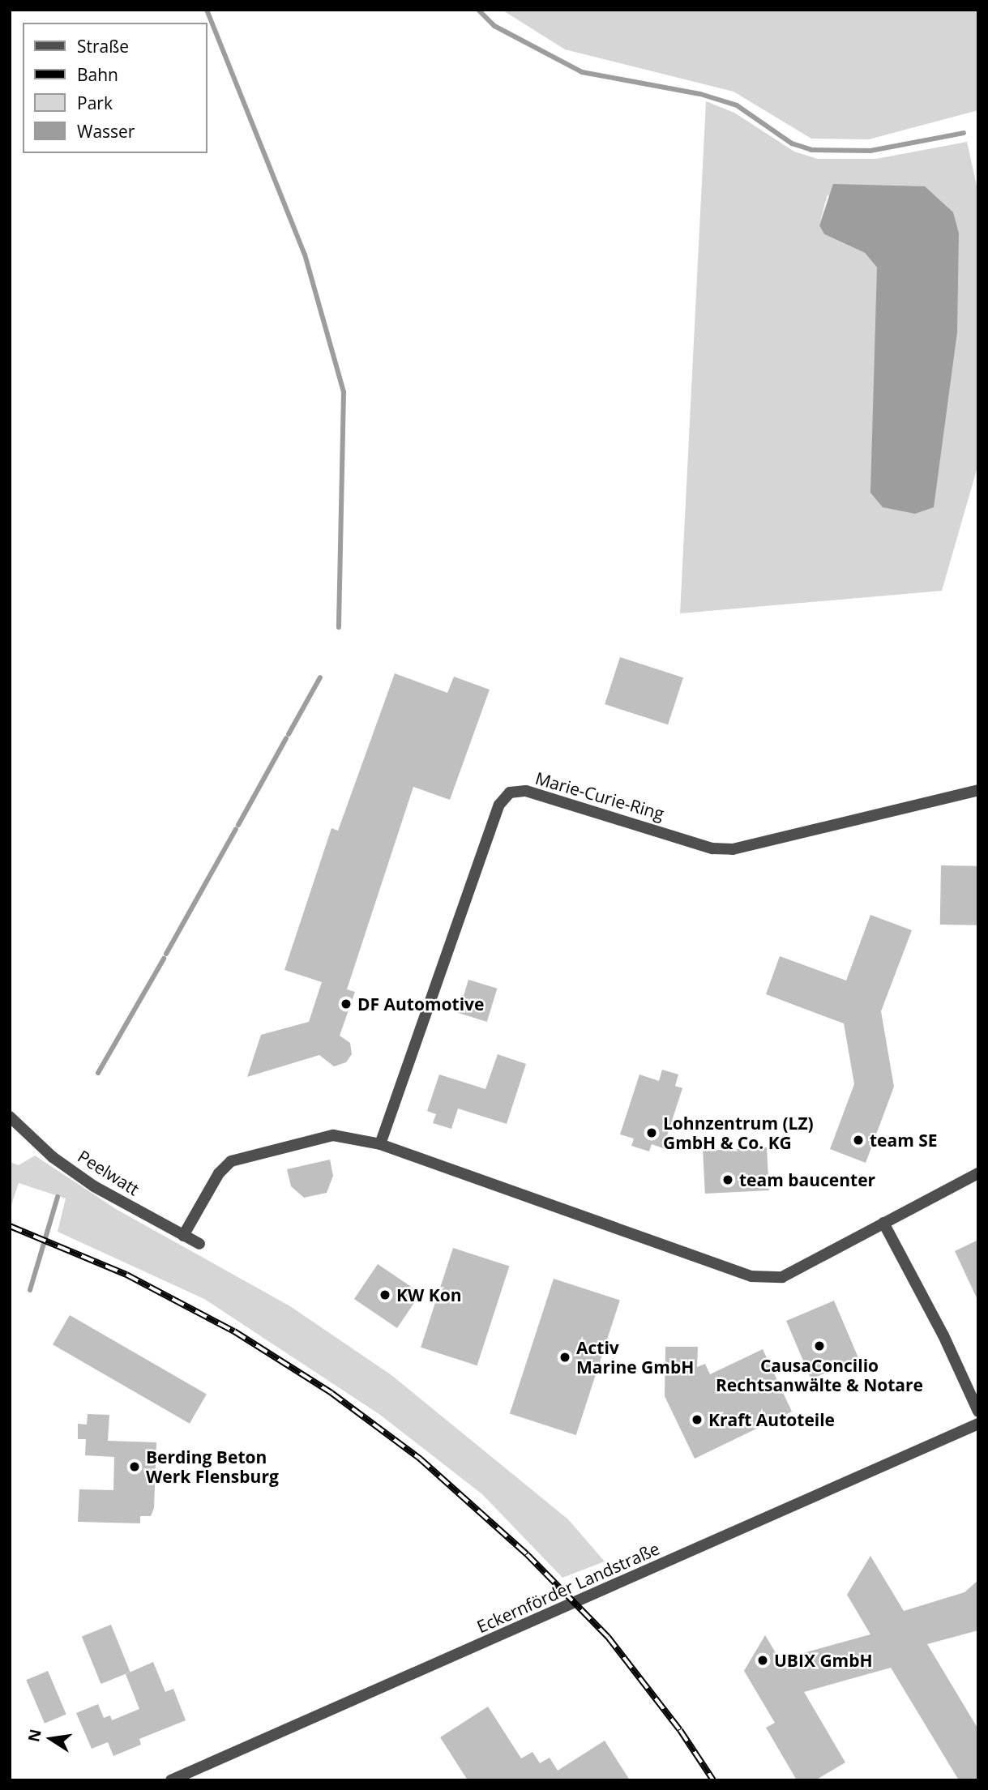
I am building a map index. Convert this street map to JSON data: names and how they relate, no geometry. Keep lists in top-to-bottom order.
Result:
{
  "streets": {
    "street": ["Marie-Curie-Ring", "Peelwatt", "Eckernförder Landstraße"]
  },
  "places": [
    "DF Automotive",
    "Lohnzentrum (LZ) GmbH & Co. KG",
    "team SE",
    "team baucenter",
    "KW Kon",
    "CausaConcilio Rechtsanwälte & Notare",
    "Activ Marine GmbH",
    "Kraft Autoteile",
    "Berding Beton Werk Flensburg",
    "UBIX GmbH"
  ],
  "legend": [
    "Straße",
    "Bahn",
    "Park",
    "Wasser"
  ],
  "north": "left"
}
